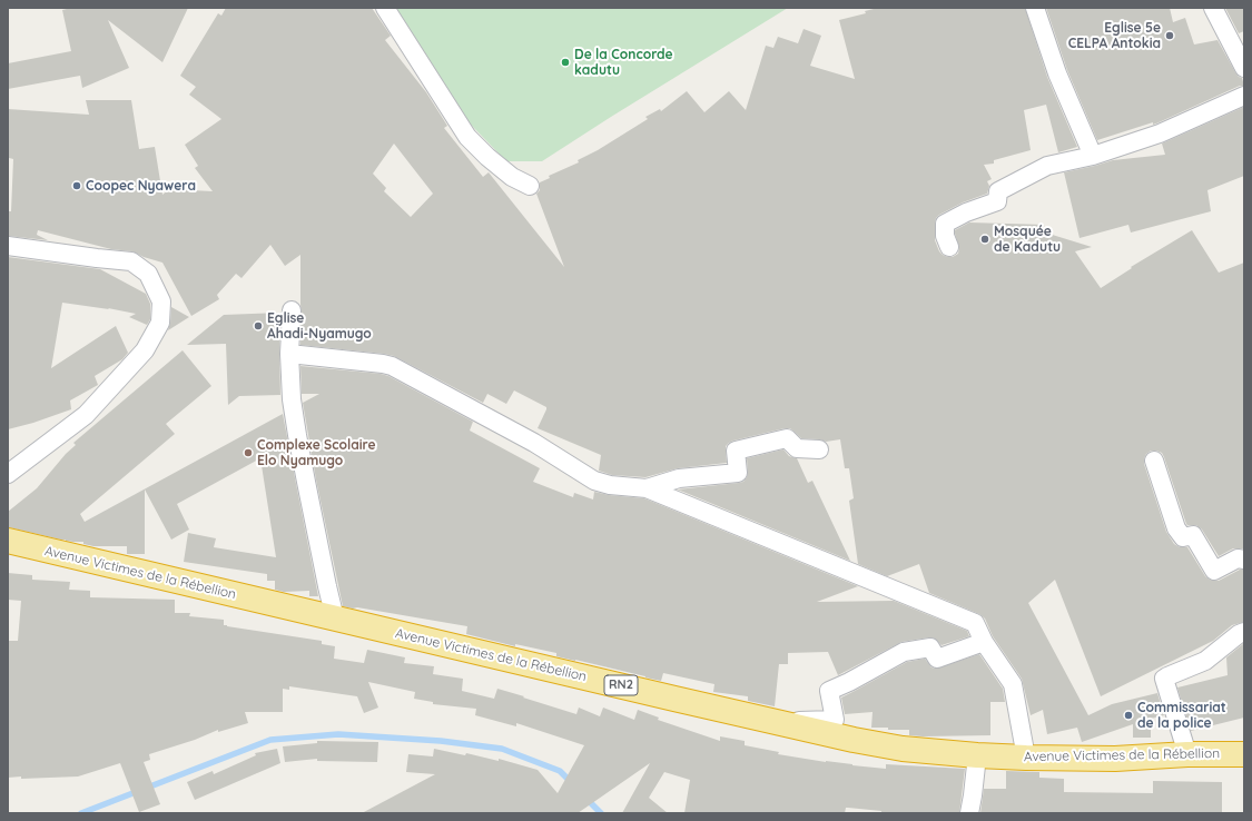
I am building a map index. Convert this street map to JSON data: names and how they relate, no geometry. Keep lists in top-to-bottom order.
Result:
{
  "streets": {
    "highway": ["Avenue Victimes de la Rébellion", "RN2"]
  },
  "places": [
    "Eglise 5e CELPA Antokia",
    "De la Concorde kadutu",
    "Coopec Nyawera",
    "Mosquée de Kadutu",
    "Eglise Ahadi-Nyamugo",
    "Complexe Scolaire Elo Nyamugo",
    "Commissariat de la police"
  ]
}
